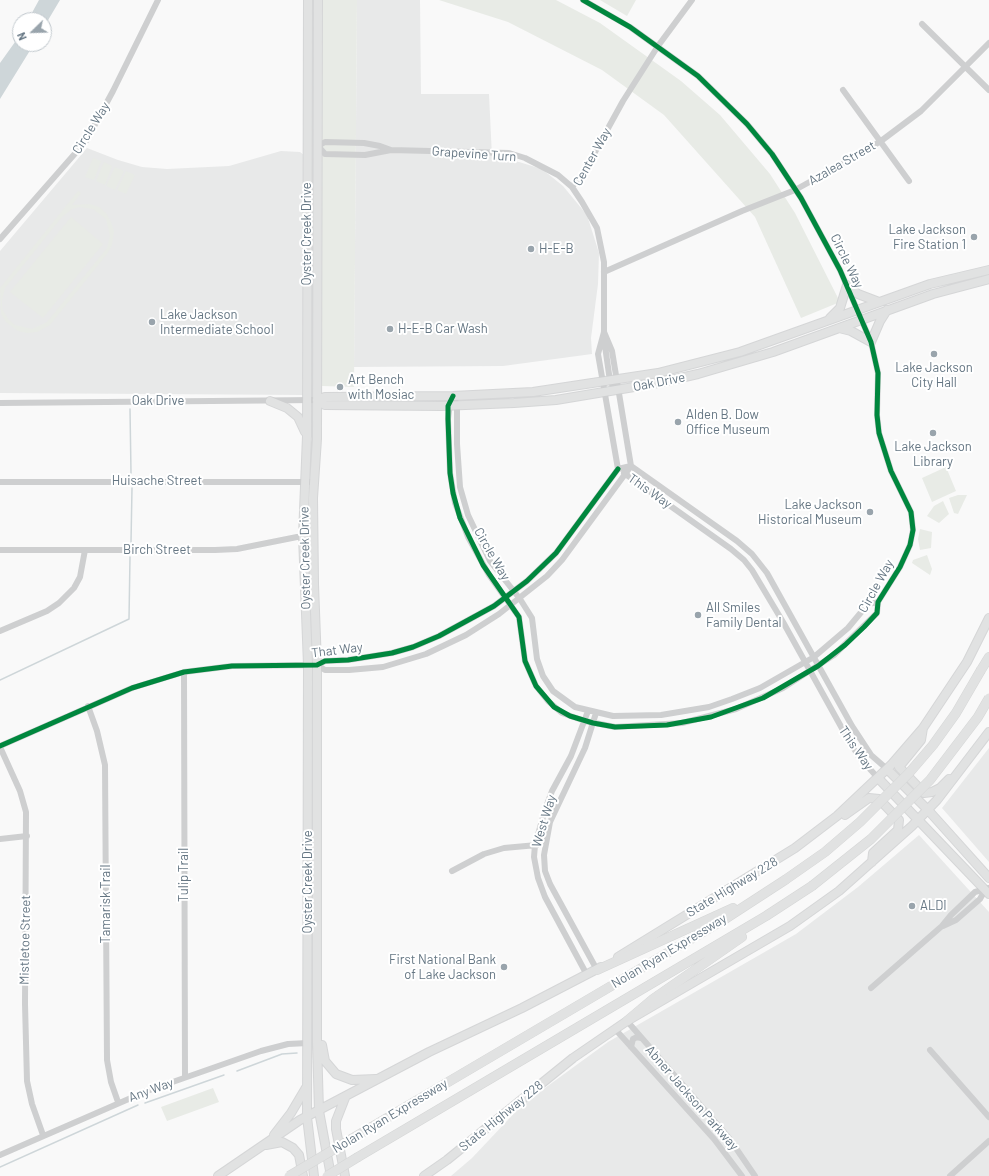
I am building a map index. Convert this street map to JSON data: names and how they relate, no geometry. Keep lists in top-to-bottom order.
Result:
{
  "streets": {
    "highway": ["Nolan Ryan Expressway"],
    "main road": [
      "Oyster Creek Drive",
      "Oak Drive",
      "This Way",
      "State Highway 228"
    ],
    "street": [
      "Circle Way",
      "Grapevine Turn",
      "Center Way",
      "Azalea Street",
      "Huisache Street",
      "Birch Street",
      "That Way",
      "West Way",
      "Tulip Trail",
      "Tamarisk Trail",
      "Mistletoe Street",
      "Any Way",
      "Abner Jackson Parkway"
    ]
  },
  "crossings": [
    ["Circle Way", "Center Way"],
    ["Circle Way", "Azalea Street"],
    ["Circle Way", "Oak Drive"],
    ["Circle Way", "This Way"],
    ["Circle Way", "That Way"],
    ["Circle Way", "West Way"],
    ["Grapevine Turn", "Center Way"],
    ["Grapevine Turn", "Oyster Creek Drive"],
    ["Center Way", "Azalea Street"],
    ["Center Way", "Oak Drive"],
    ["Center Way", "This Way"],
    ["Center Way", "That Way"],
    ["Oyster Creek Drive", "Oak Drive"],
    ["Oyster Creek Drive", "Huisache Street"],
    ["Oyster Creek Drive", "Birch Street"],
    ["Oyster Creek Drive", "That Way"],
    ["Oyster Creek Drive", "Any Way"],
    ["This Way", "That Way"],
    ["This Way", "State Highway 228"],
    ["That Way", "Tulip Trail"],
    ["That Way", "Tamarisk Trail"],
    ["That Way", "Mistletoe Street"],
    ["West Way", "State Highway 228"],
    ["Tulip Trail", "Any Way"],
    ["State Highway 228", "Abner Jackson Parkway"],
    ["Tamarisk Trail", "Any Way"],
    ["Mistletoe Street", "Any Way"]
  ],
  "places": [
    "Lake Jackson Fire Station 1",
    "H-E-B",
    "Lake Jackson Intermediate School",
    "H-E-B Car Wash",
    "Lake Jackson City Hall",
    "Art Bench with Mosiac",
    "Alden B. Dow Office Museum",
    "Lake Jackson Library",
    "Lake Jackson Historical Museum",
    "All Smiles Family Dental",
    "ALDI",
    "First National Bank of Lake Jackson"
  ],
  "north": "bottom left"
}
